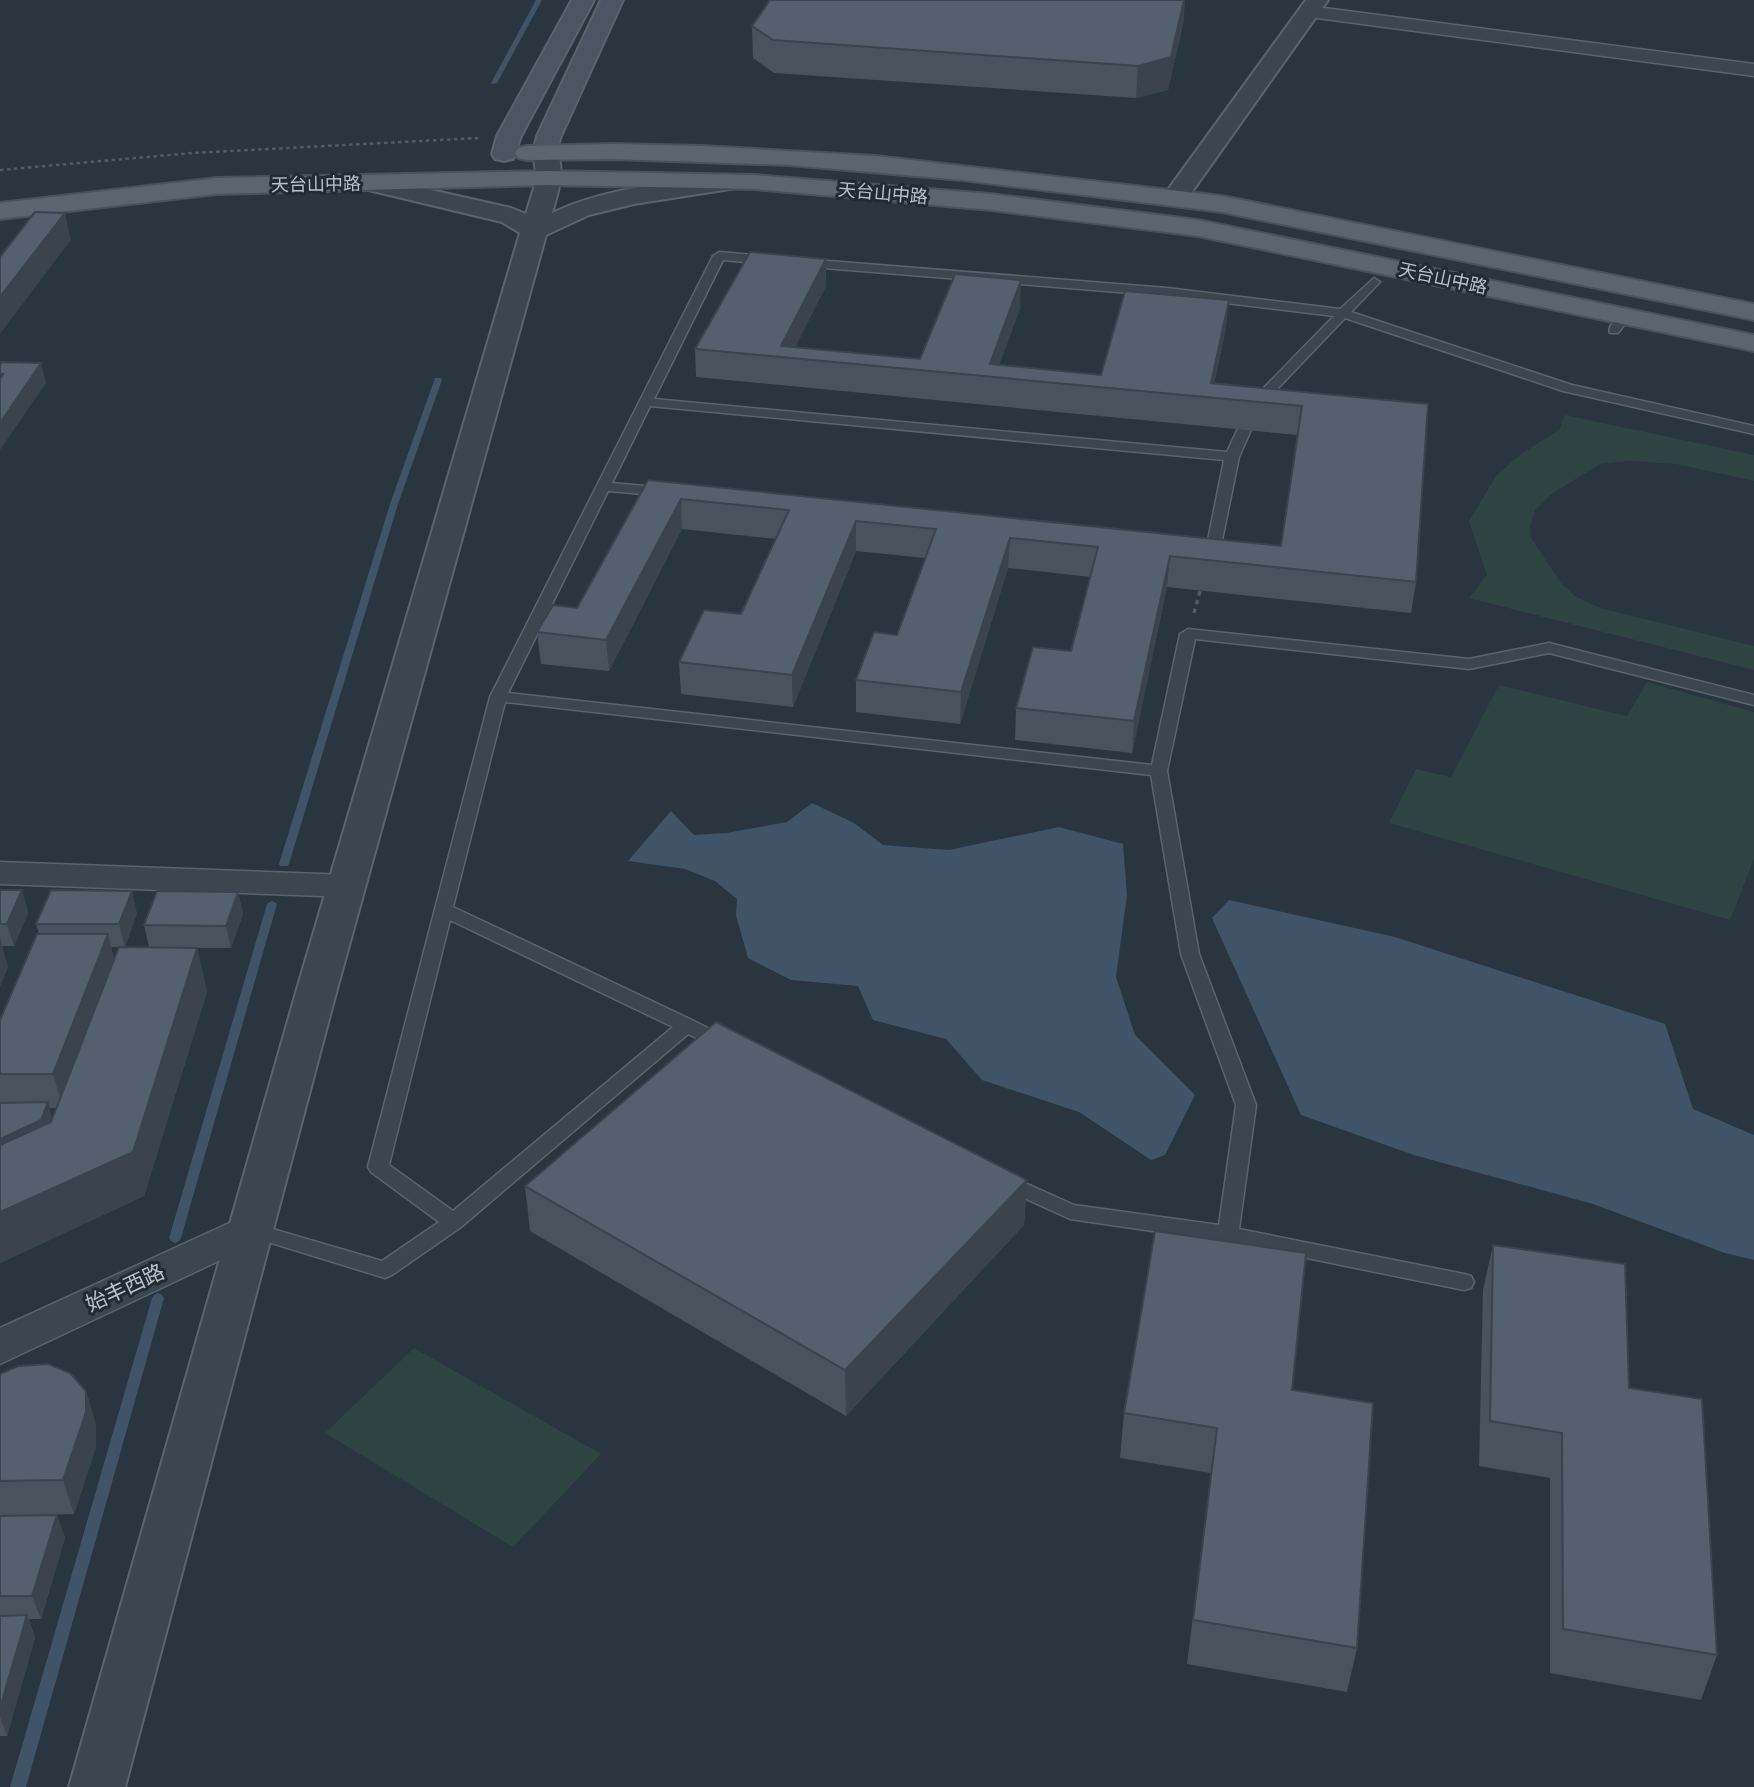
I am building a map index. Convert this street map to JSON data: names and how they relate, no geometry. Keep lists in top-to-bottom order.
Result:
{
  "streets": {
    "main road": ["天台山中路"],
    "street": ["始丰西路"]
  }
}
